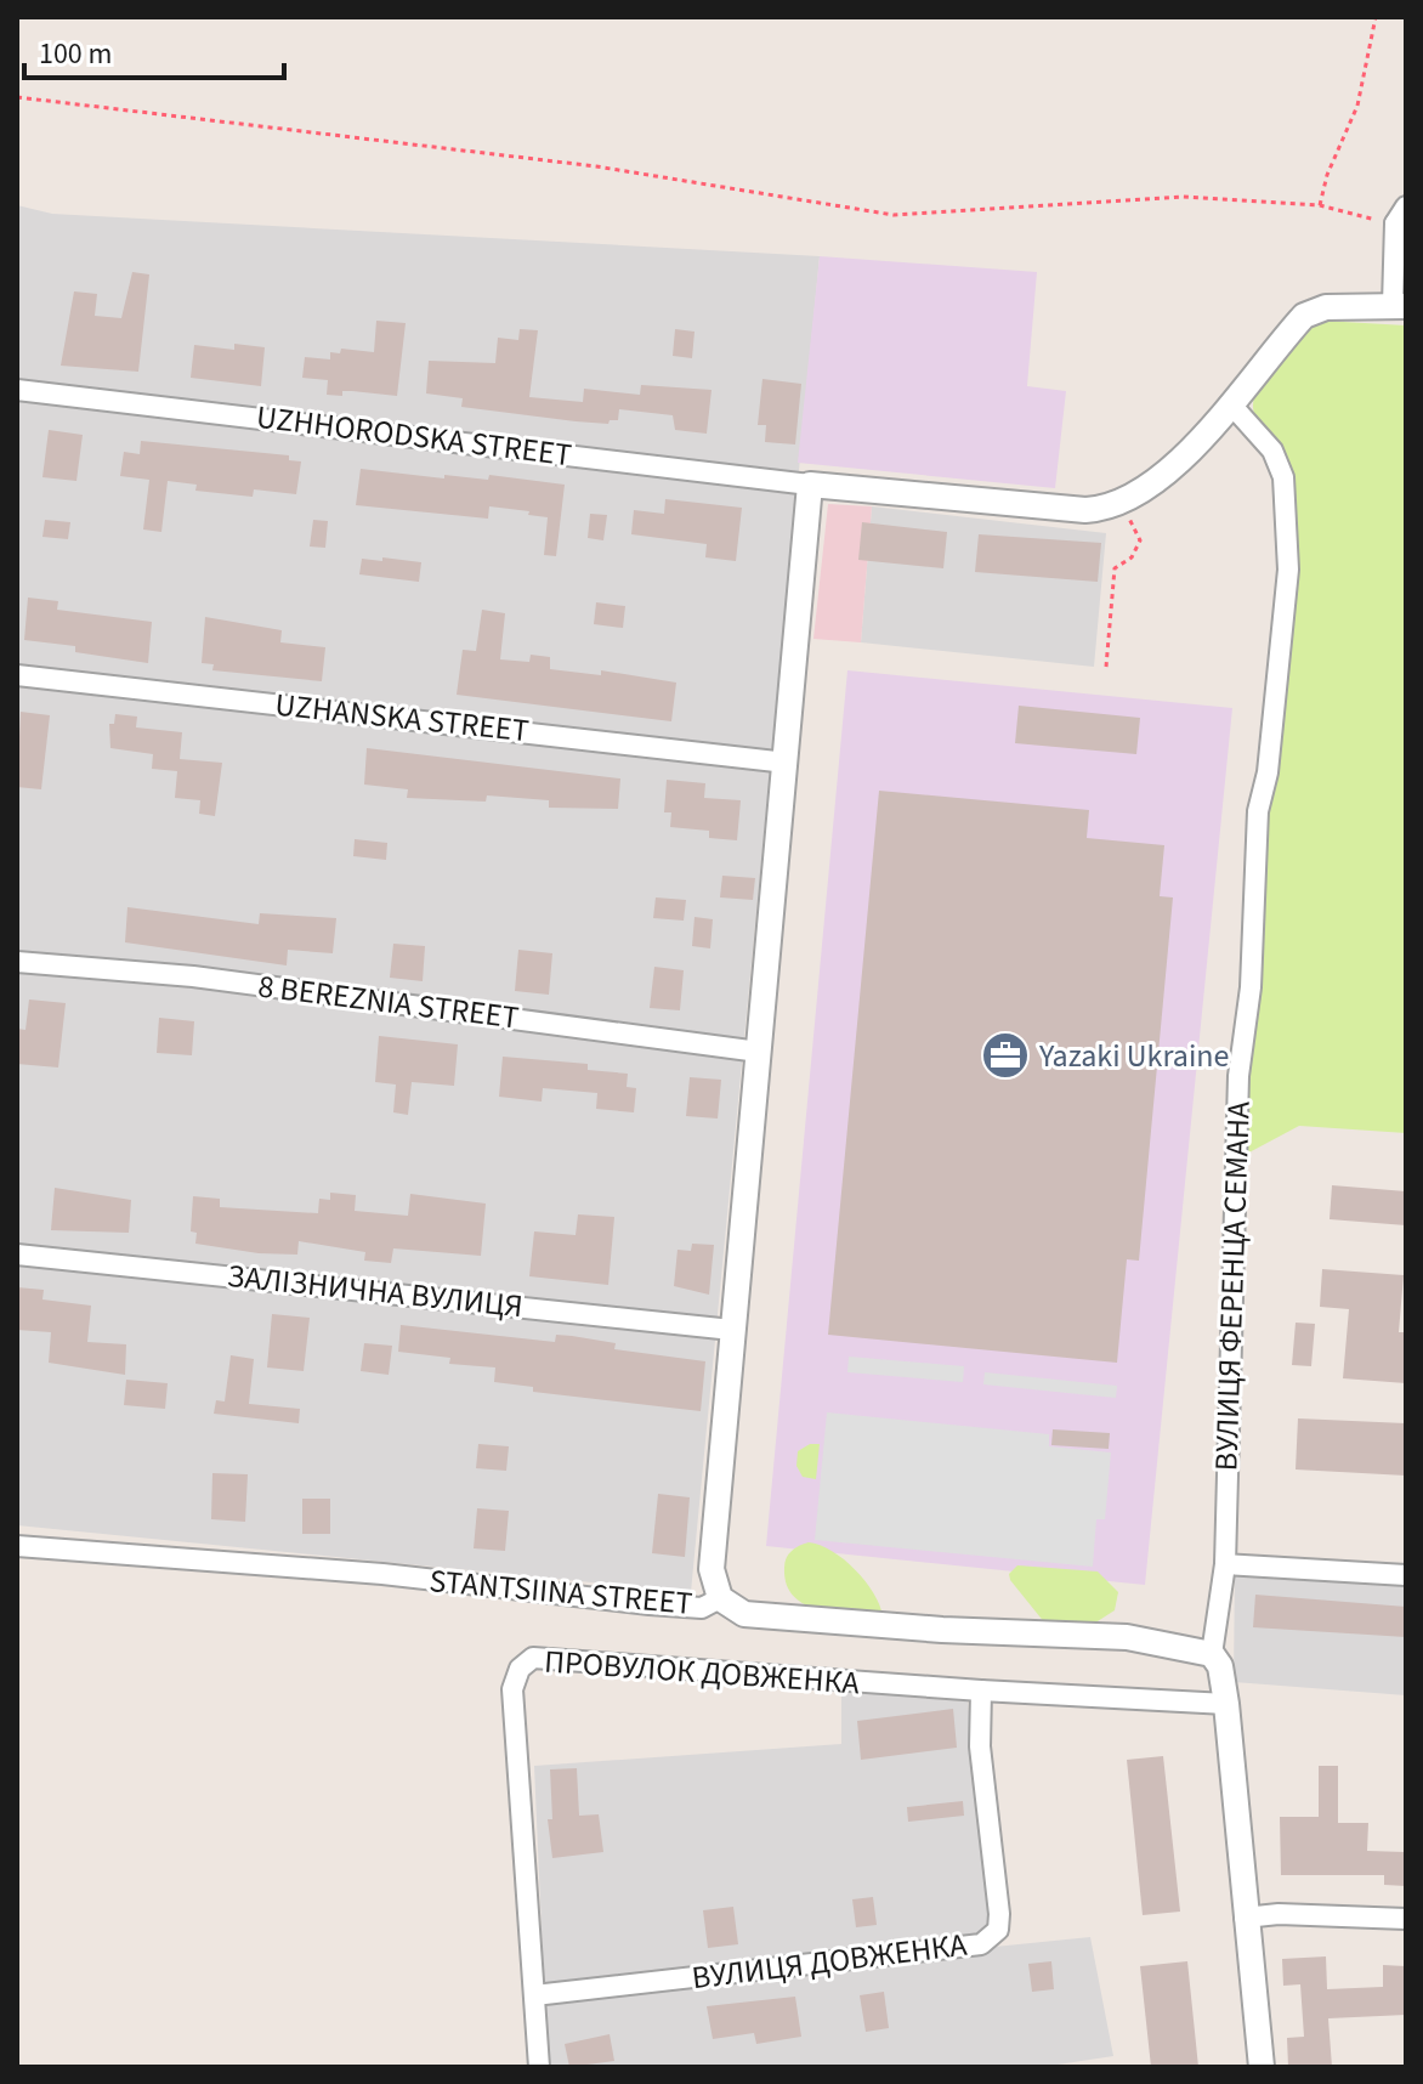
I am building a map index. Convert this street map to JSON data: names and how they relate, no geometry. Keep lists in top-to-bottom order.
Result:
{
  "streets": {
    "street": [
      "UZHHORODSKA STREET",
      "UZHANSKA STREET",
      "8 BEREZNIA STREET",
      "ВУЛИЦЯ ФЕРЕНЦА СЕМАНА",
      "ЗАЛІЗНИЧНА ВУЛИЦЯ",
      "STANTSIINA STREET",
      "ПРОВУЛОК ДОВЖЕНКА",
      "ВУЛИЦЯ ДОВЖЕНКА"
    ]
  },
  "crossings": [
    ["ВУЛИЦЯ ФЕРЕНЦА СЕМАНА", "STANTSIINA STREET"],
    ["ВУЛИЦЯ ФЕРЕНЦА СЕМАНА", "ПРОВУЛОК ДОВЖЕНКА"],
    ["ПРОВУЛОК ДОВЖЕНКА", "ВУЛИЦЯ ДОВЖЕНКА"]
  ],
  "places": {
    "office": ["Yazaki Ukraine"]
  },
  "scale_bar": "100 m"
}
